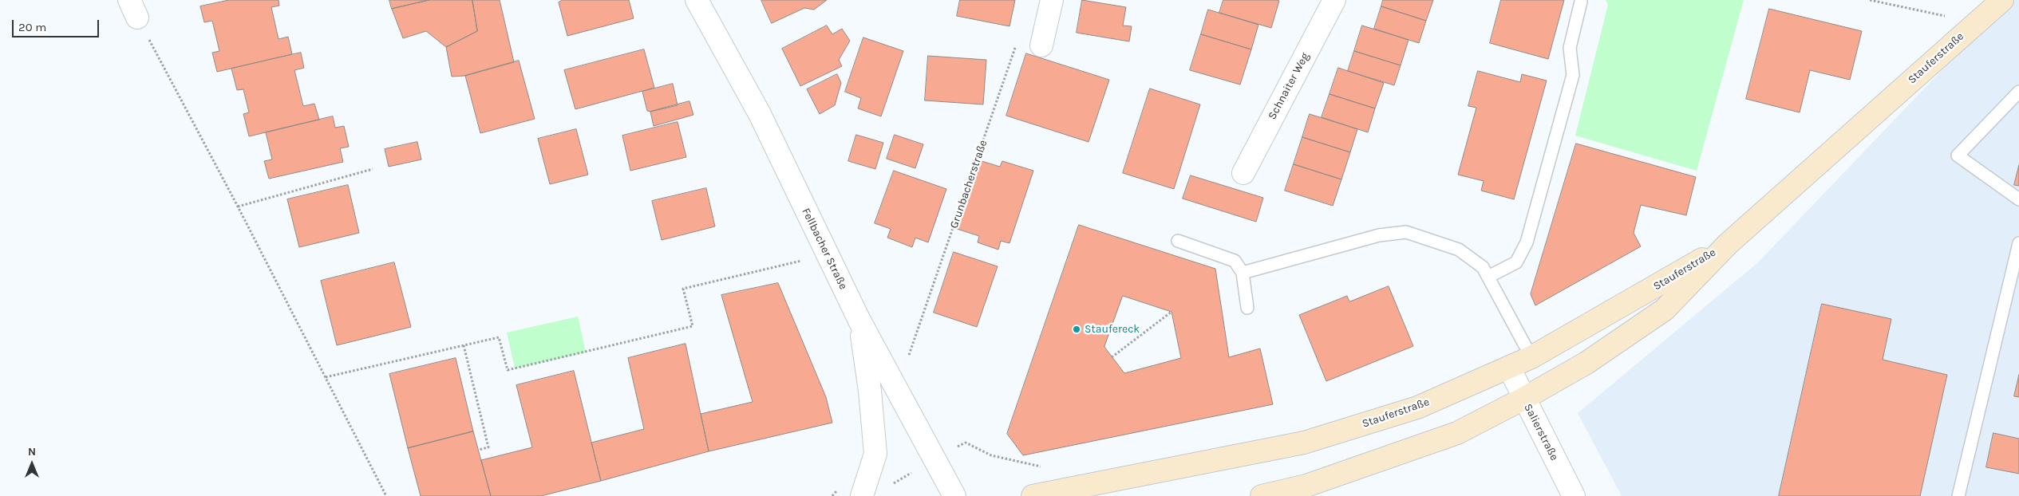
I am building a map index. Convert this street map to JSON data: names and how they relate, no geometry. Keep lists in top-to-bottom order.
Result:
{
  "streets": {
    "main road": ["Stauferstraße"],
    "street": ["Schnaiter Weg", "Fellbacher Straße", "Salierstraße"],
    "path": ["Grunbacherstraße"]
  },
  "crossings": [
    ["Stauferstraße", "Salierstraße"],
    ["Grunbacherstraße", "Fellbacher Straße"]
  ],
  "places": ["Staufereck"],
  "scale_bar": "20 m",
  "north": "top"
}
